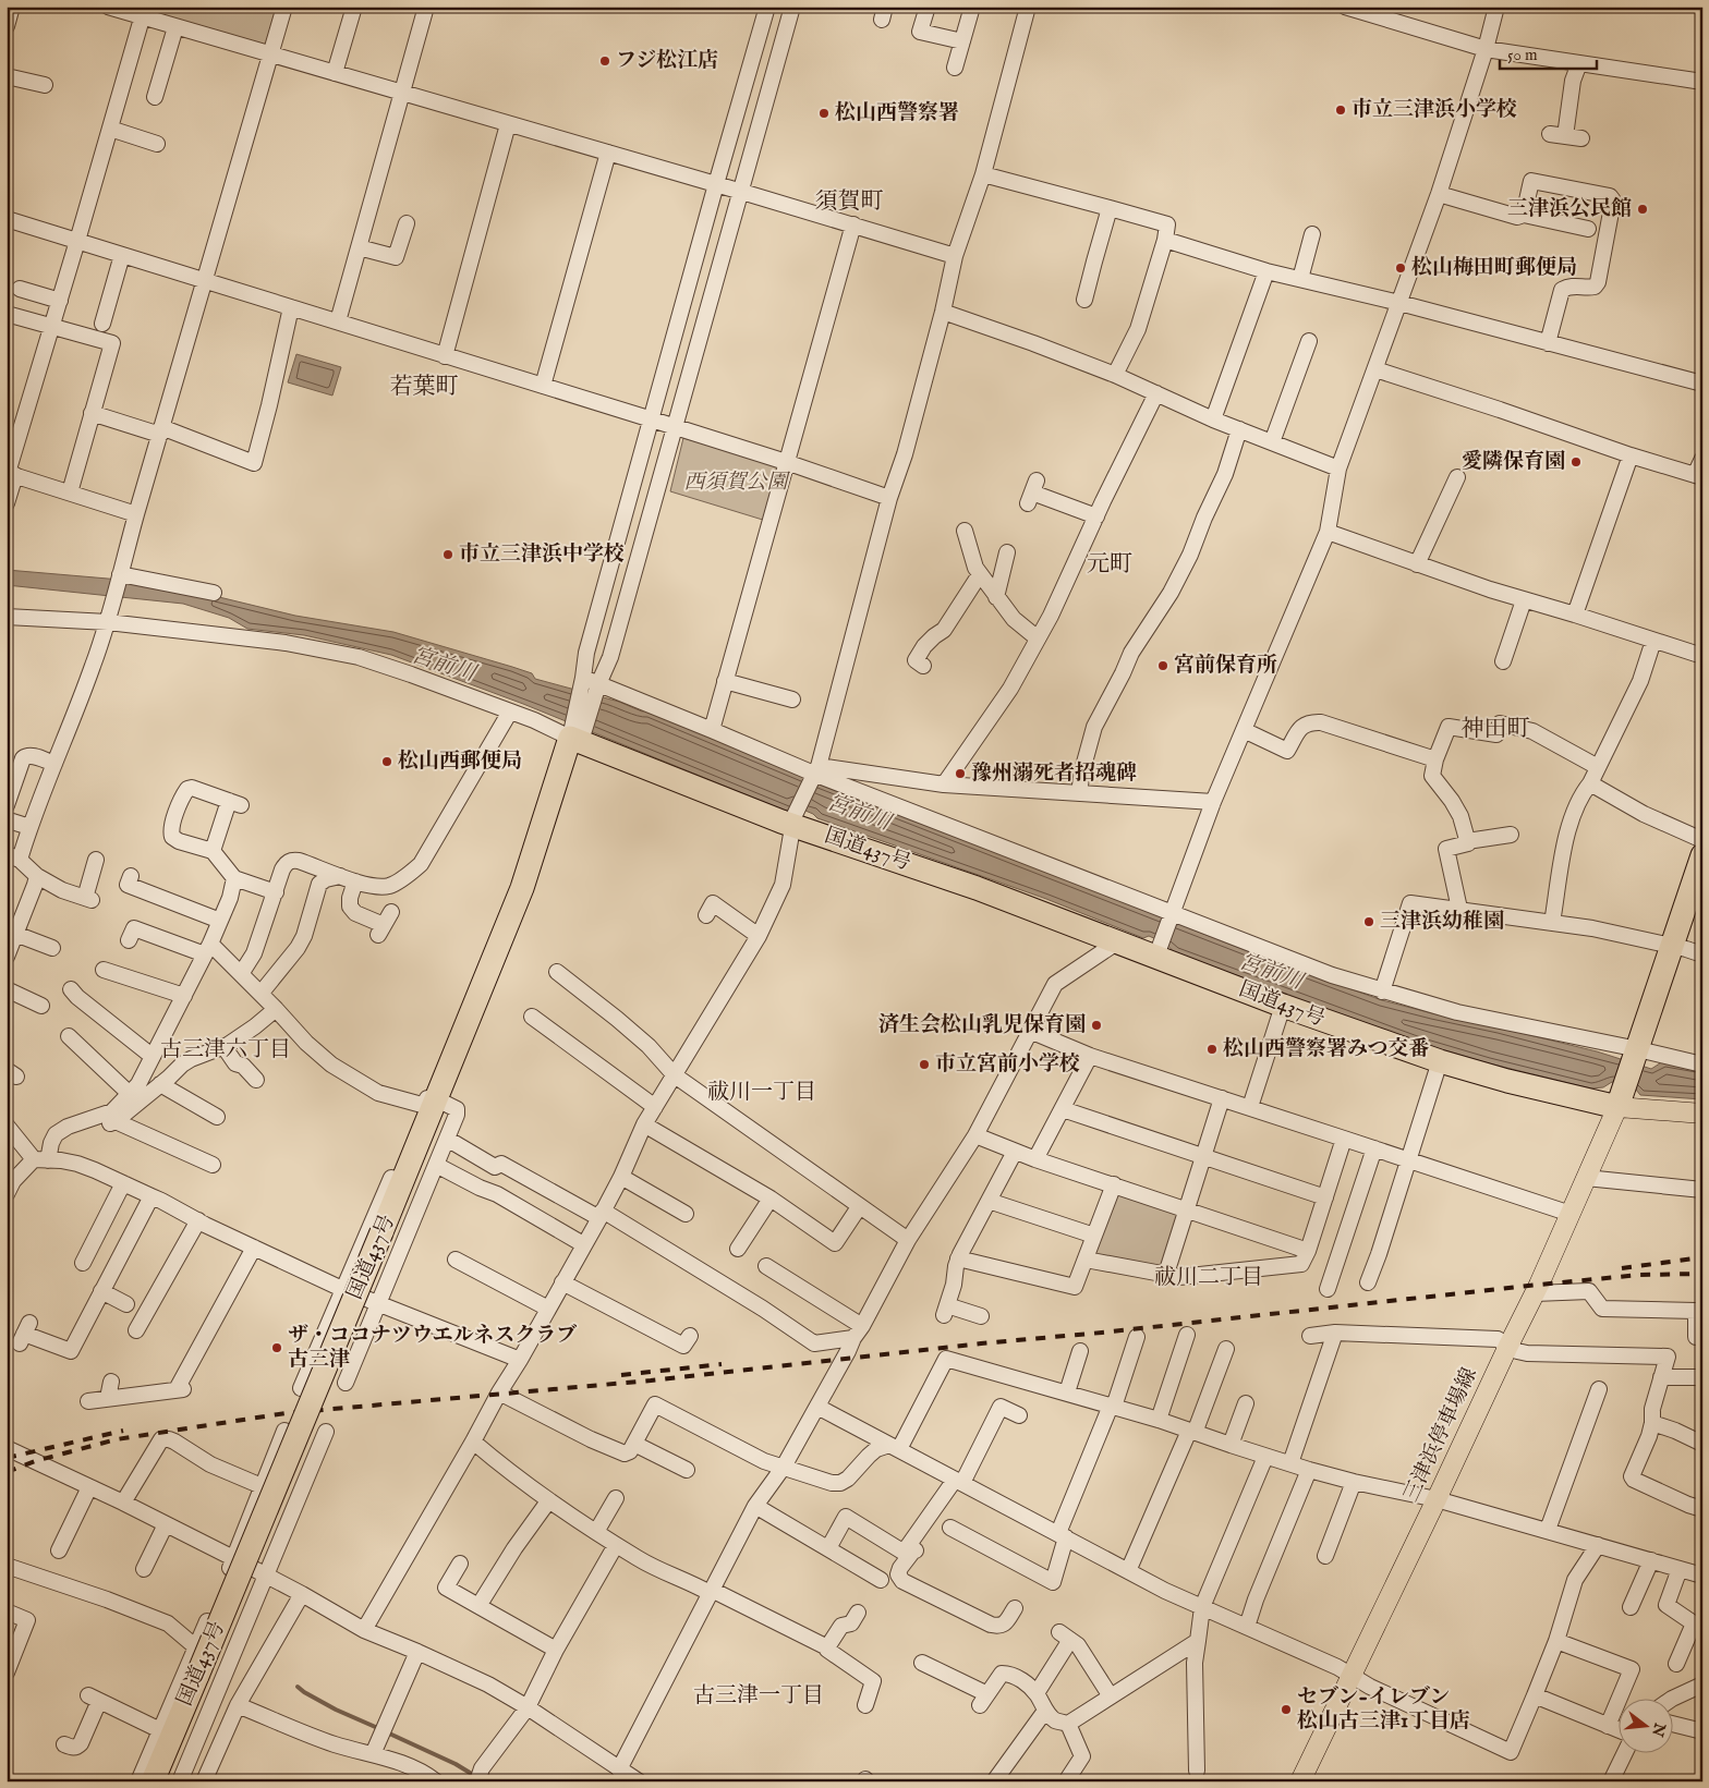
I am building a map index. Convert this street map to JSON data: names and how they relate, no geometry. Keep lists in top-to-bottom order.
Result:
{
  "streets": {
    "highway": ["国道437号"],
    "main road": ["三津浜停車場線"]
  },
  "crossings": [
    ["国道437号", "三津浜停車場線"]
  ],
  "districts": [
    "須賀町",
    "若葉町",
    "元町",
    "神田町",
    "古三津六丁目",
    "祓川一丁目",
    "祓川二丁目",
    "古三津一丁目"
  ],
  "water": ["宮前川"],
  "parks": ["西須賀公園"],
  "places": [
    "フジ松江店",
    "市立三津浜小学校",
    "松山西警察署",
    "三津浜公民館",
    "松山梅田町郵便局",
    "愛隣保育園",
    "市立三津浜中学校",
    "宮前保育所",
    "松山西郵便局",
    "豫州溺死者招魂碑",
    "三津浜幼稚園",
    "済生会松山乳児保育園",
    "松山西警察署みつ交番",
    "市立宮前小学校",
    "ザ・ココナツウエルネスクラブ 古三津",
    "セブン-イレブン 松山古三津1丁目店"
  ],
  "scale_bar": "50 m",
  "north": "right"
}
